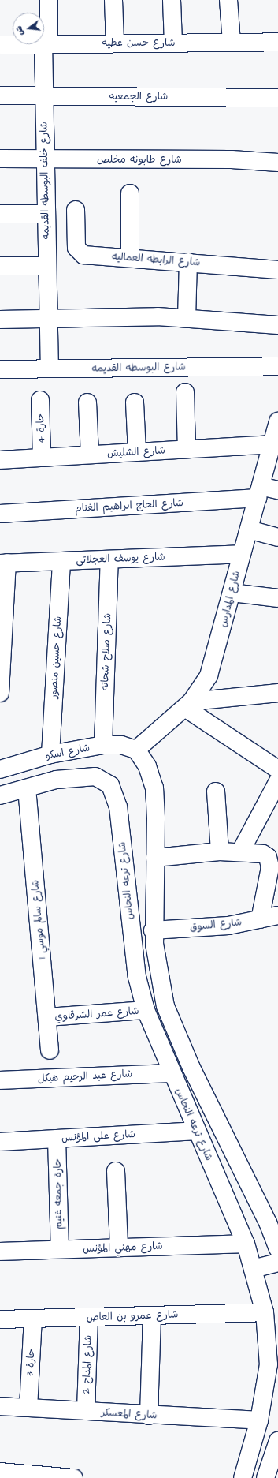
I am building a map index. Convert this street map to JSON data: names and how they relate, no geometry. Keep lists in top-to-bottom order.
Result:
{
  "streets": {
    "street": [
      "شارع حسن عطيه",
      "شارع الجمعيه",
      "شارع طابونه مخلص",
      "شارع خلف البوسطه القديمه",
      "شارع الرابطه العماليه",
      "شارع البوسطه القديمه",
      "حارة 4",
      "شارع الشليش",
      "شارع الحاج ابراهيم الغنام",
      "شارع يوسف العجلاتى",
      "شارع المدارس",
      "شارع صلاح شحاته",
      "شارع حسين منصور",
      "شارع اسكو",
      "شارع ترعه النحاس",
      "شارع سالم موسي 1",
      "شارع السوق",
      "شارع عمر الشرقاوي",
      "شارع عبد الرحيم هيكل",
      "شارع على المؤنس",
      "حارة جمعه غنيم",
      "شارع مهني المؤنس",
      "شارع عمرو بن العاص",
      "حارة 3",
      "شارع المداح 2",
      "شارع المعسكر"
    ]
  },
  "crossings": [
    ["شارع حسن عطيه", "شارع خلف البوسطه القديمه"],
    ["شارع الجمعيه", "شارع خلف البوسطه القديمه"],
    ["شارع طابونه مخلص", "شارع خلف البوسطه القديمه"],
    ["شارع خلف البوسطه القديمه", "شارع البوسطه القديمه"],
    ["حارة 4", "شارع الشليش"],
    ["شارع الشليش", "شارع المدارس"],
    ["شارع الحاج ابراهيم الغنام", "شارع المدارس"],
    ["شارع يوسف العجلاتى", "شارع المدارس"],
    ["شارع يوسف العجلاتى", "شارع صلاح شحاته"],
    ["شارع يوسف العجلاتى", "شارع حسين منصور"],
    ["شارع المدارس", "شارع اسكو"],
    ["شارع المدارس", "شارع ترعه النحاس"],
    ["شارع صلاح شحاته", "شارع اسكو"],
    ["شارع حسين منصور", "شارع اسكو"],
    ["شارع اسكو", "شارع ترعه النحاس"],
    ["شارع ترعه النحاس", "شارع سالم موسي 1"],
    ["شارع ترعه النحاس", "شارع السوق"],
    ["شارع ترعه النحاس", "شارع عمر الشرقاوي"],
    ["شارع ترعه النحاس", "شارع عبد الرحيم هيكل"],
    ["شارع ترعه النحاس", "شارع على المؤنس"],
    ["شارع ترعه النحاس", "شارع مهني المؤنس"],
    ["شارع ترعه النحاس", "شارع عمرو بن العاص"],
    ["شارع ترعه النحاس", "شارع المعسكر"],
    ["شارع سالم موسي 1", "شارع عمر الشرقاوي"],
    ["شارع على المؤنس", "حارة جمعه غنيم"],
    ["حارة جمعه غنيم", "شارع مهني المؤنس"],
    ["شارع عمرو بن العاص", "حارة 3"],
    ["شارع عمرو بن العاص", "شارع المداح 2"],
    ["حارة 3", "شارع المعسكر"],
    ["شارع المداح 2", "شارع المعسكر"]
  ],
  "north": "left"
}
